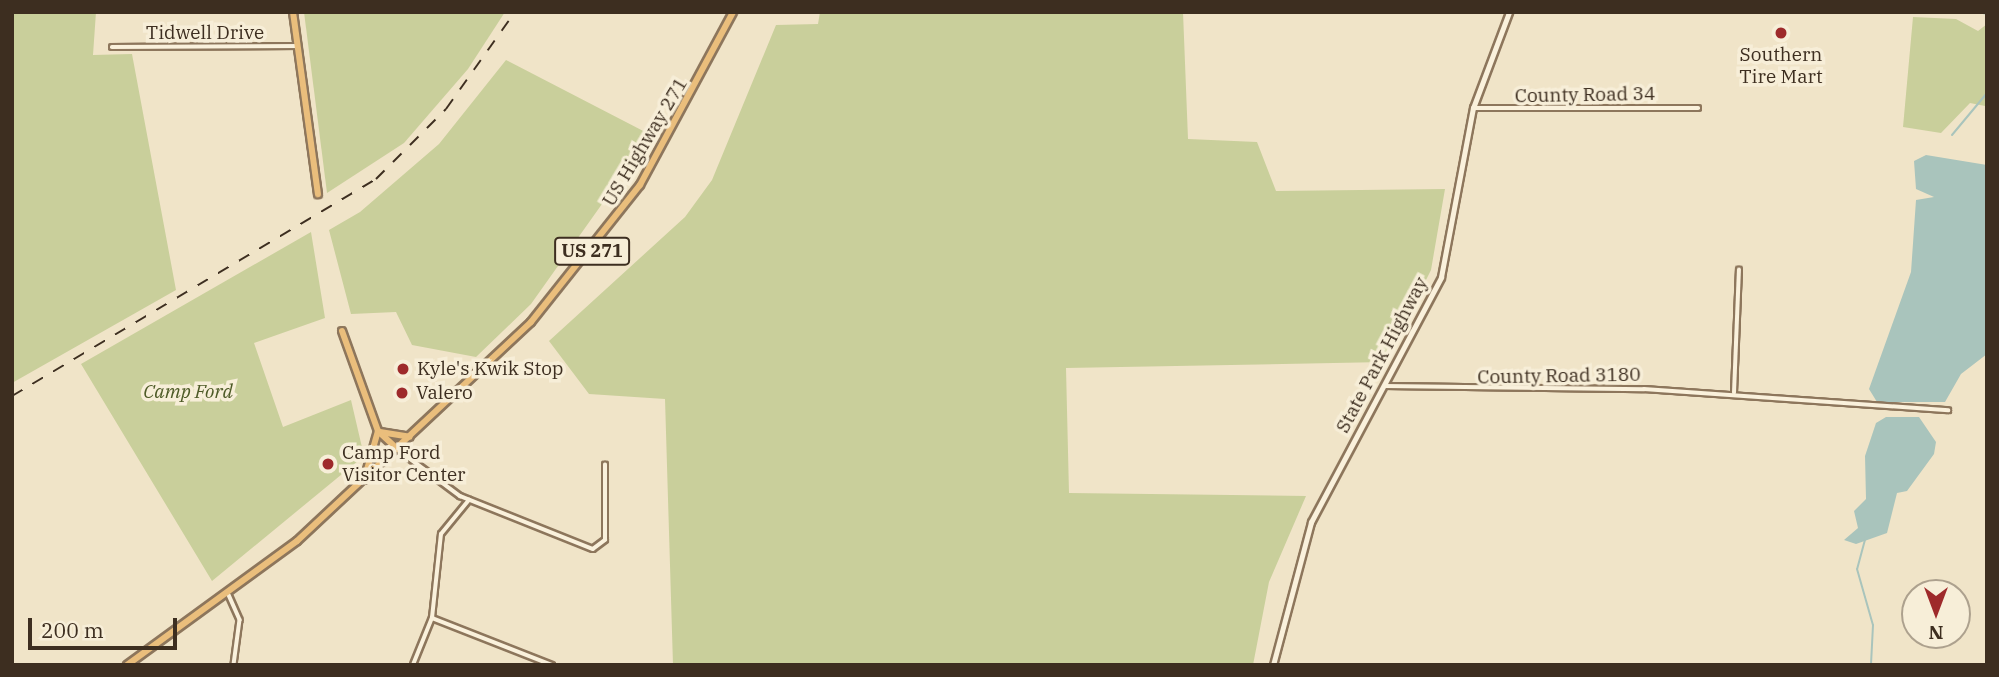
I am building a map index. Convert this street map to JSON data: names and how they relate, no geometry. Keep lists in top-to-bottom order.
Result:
{
  "streets": {
    "highway": ["US Highway 271", "US 271"],
    "main road": ["State Park Highway"],
    "street": ["Tidwell Drive", "County Road 34", "County Road 3180"]
  },
  "crossings": [
    ["County Road 34", "State Park Highway"],
    ["State Park Highway", "County Road 3180"]
  ],
  "parks": ["Camp Ford"],
  "places": [
    "Southern Tire Mart",
    "Kyle's Kwik Stop",
    "Valero",
    "Camp Ford Visitor Center"
  ],
  "scale_bar": "200 m",
  "north": "bottom"
}
